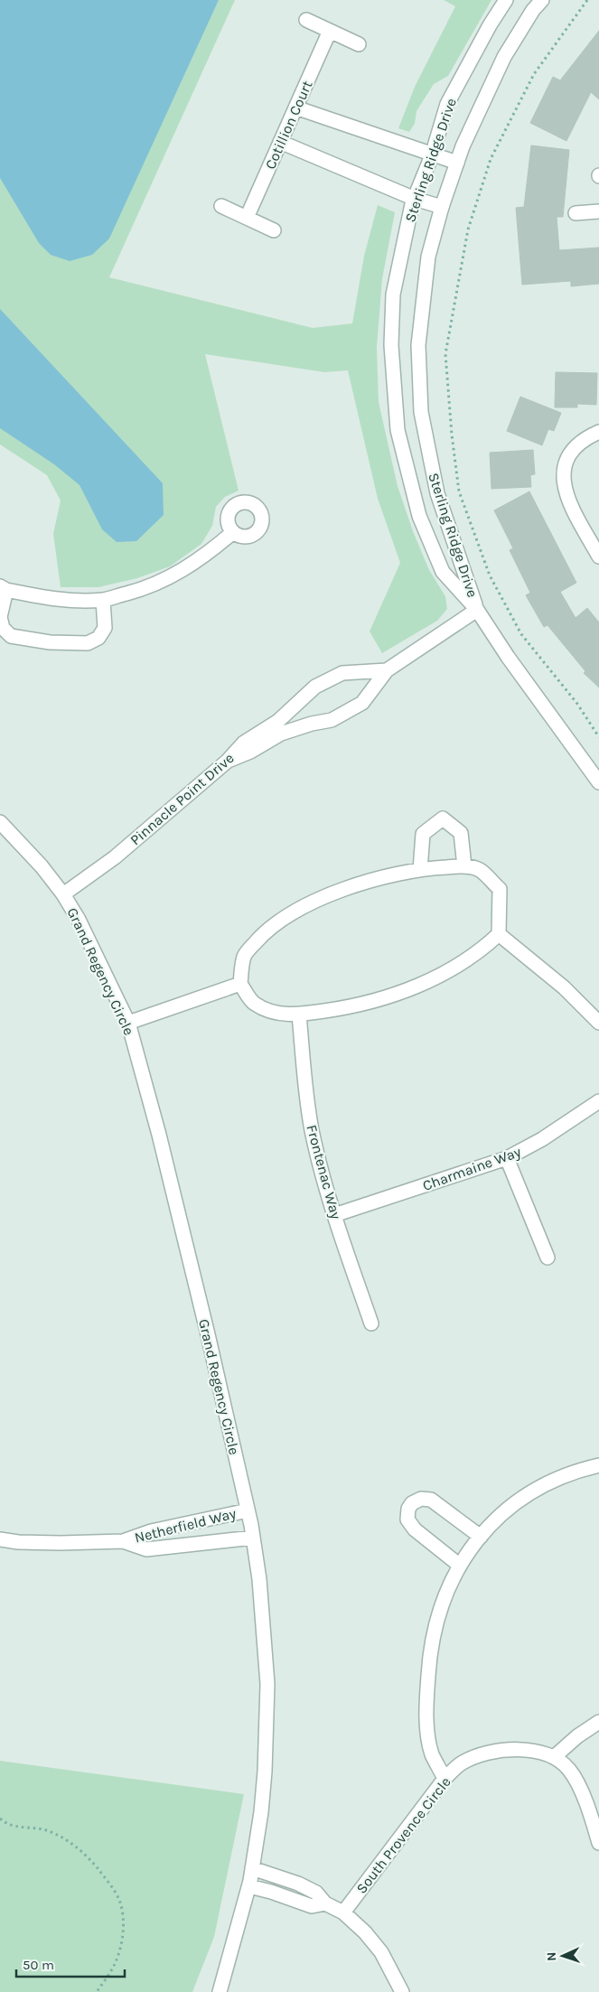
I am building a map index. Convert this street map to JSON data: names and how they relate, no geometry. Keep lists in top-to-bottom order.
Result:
{
  "streets": {
    "street": [
      "Cotillion Court",
      "Sterling Ridge Drive",
      "Pinnacle Point Drive",
      "Grand Regency Circle",
      "Charmaine Way",
      "Frontenac Way",
      "Netherfield Way",
      "South Provence Circle"
    ]
  },
  "crossings": [
    ["Pinnacle Point Drive", "Grand Regency Circle"],
    ["Grand Regency Circle", "Netherfield Way"],
    ["Charmaine Way", "Frontenac Way"]
  ],
  "scale_bar": "50 m",
  "north": "left"
}
